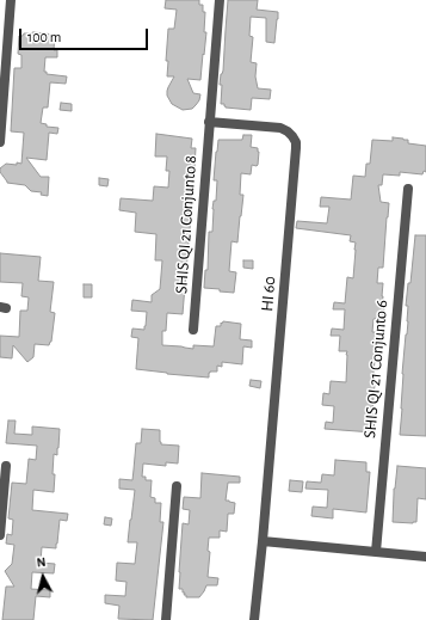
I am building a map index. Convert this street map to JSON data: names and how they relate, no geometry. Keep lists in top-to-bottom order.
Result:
{
  "streets": {
    "street": ["SHIS QI 21 Conjunto 8", "HI 60", "SHIS QI 21 Conjunto 6"]
  },
  "crossings": [
    ["SHIS QI 21 Conjunto 8", "HI 60"]
  ],
  "scale_bar": "100 m",
  "north": "top"
}
